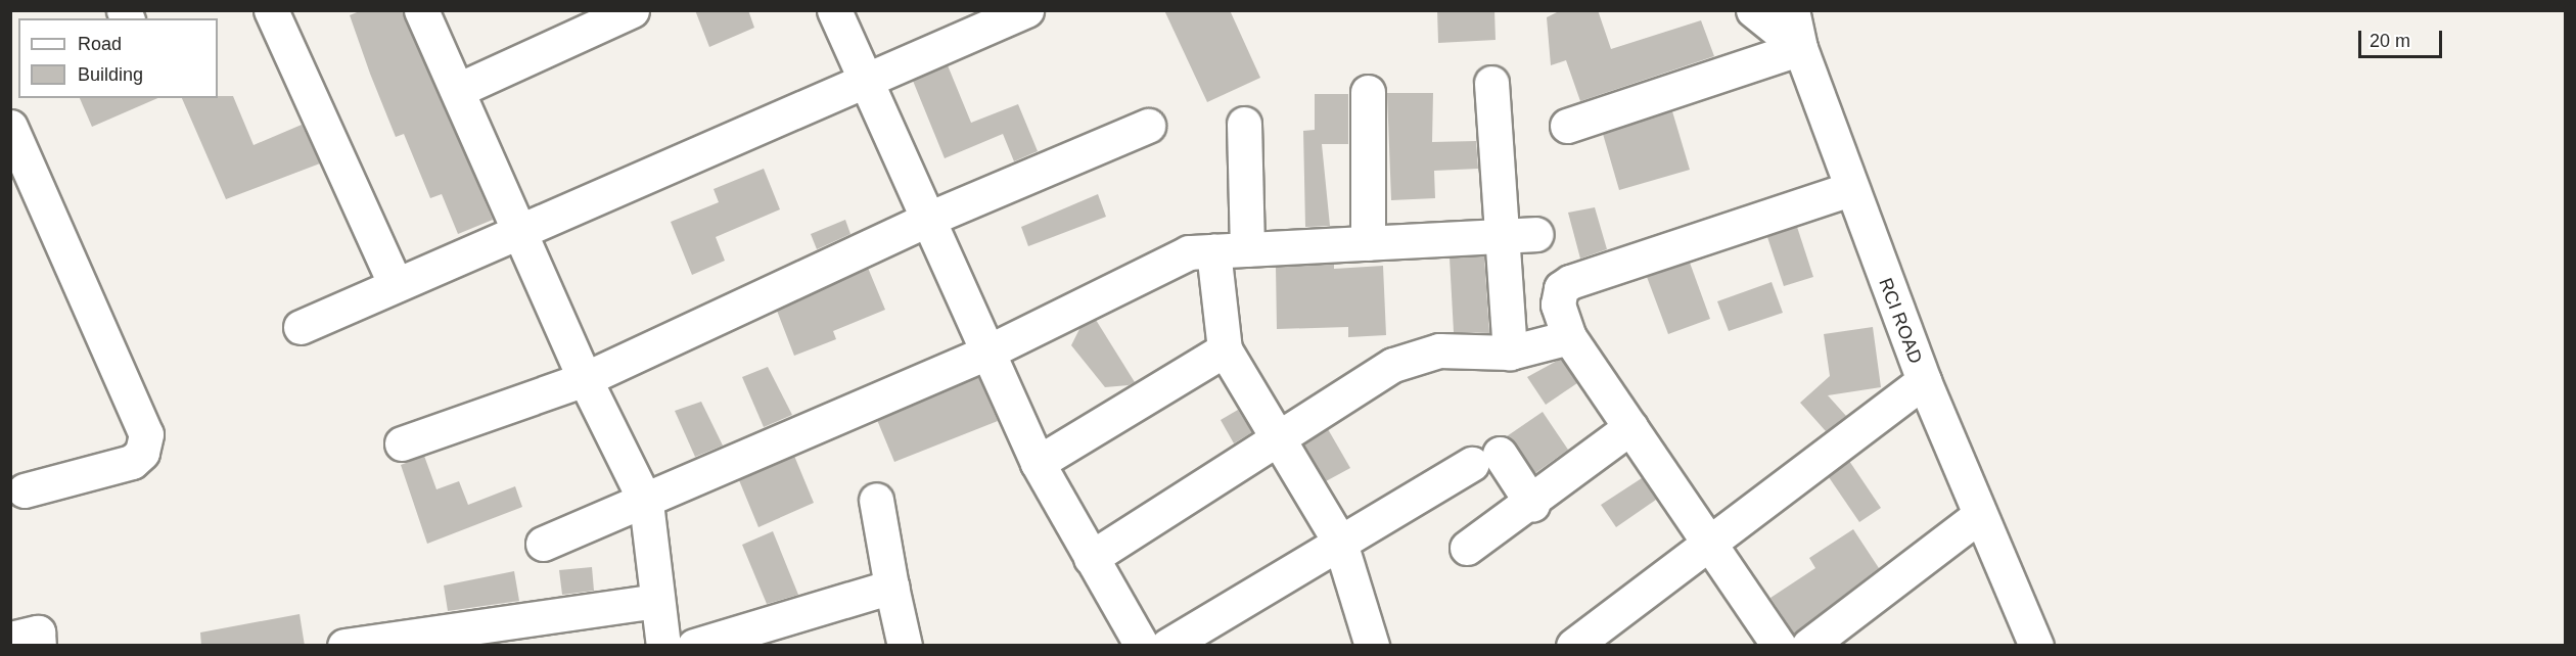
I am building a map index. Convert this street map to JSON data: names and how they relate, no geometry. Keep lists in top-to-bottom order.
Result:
{
  "streets": {
    "street": ["RCI ROAD"]
  },
  "legend": ["Road", "Building"],
  "scale_bar": "20 m"
}
